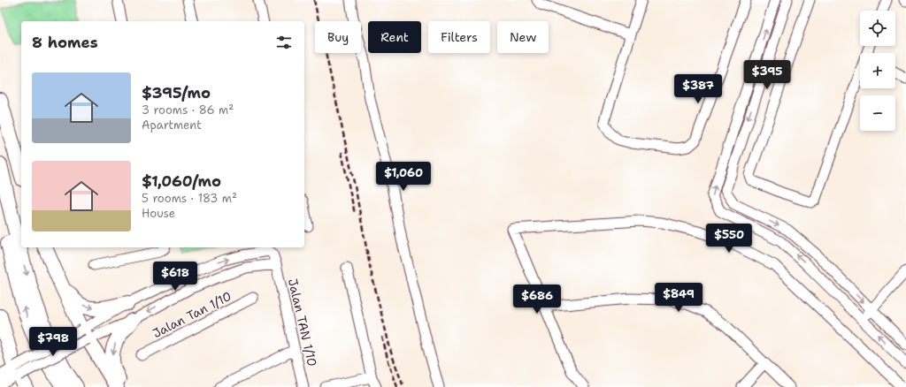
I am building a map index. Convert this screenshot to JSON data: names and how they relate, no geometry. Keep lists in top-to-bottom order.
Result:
{
  "streets": {
    "street": ["Jalan Tan 1/10", "Jalan TAN 1/10"]
  },
  "page": {
    "map_buttons": ["+", "−"],
    "chip": [
      "Buy",
      "Rent",
      "Filters",
      "New"
    ],
    "heading": "8 homes",
    "price": [
      "$395",
      "$387",
      "$1,060",
      "$550",
      "$618",
      "$849",
      "$686",
      "$798"
    ],
    "list": [
      {
        "name": "$395/mo",
        "note": "3 rooms · 86 m² · Apartment"
      },
      {
        "name": "$1,060/mo",
        "note": "5 rooms · 183 m² · House"
      }
    ]
  }
}
